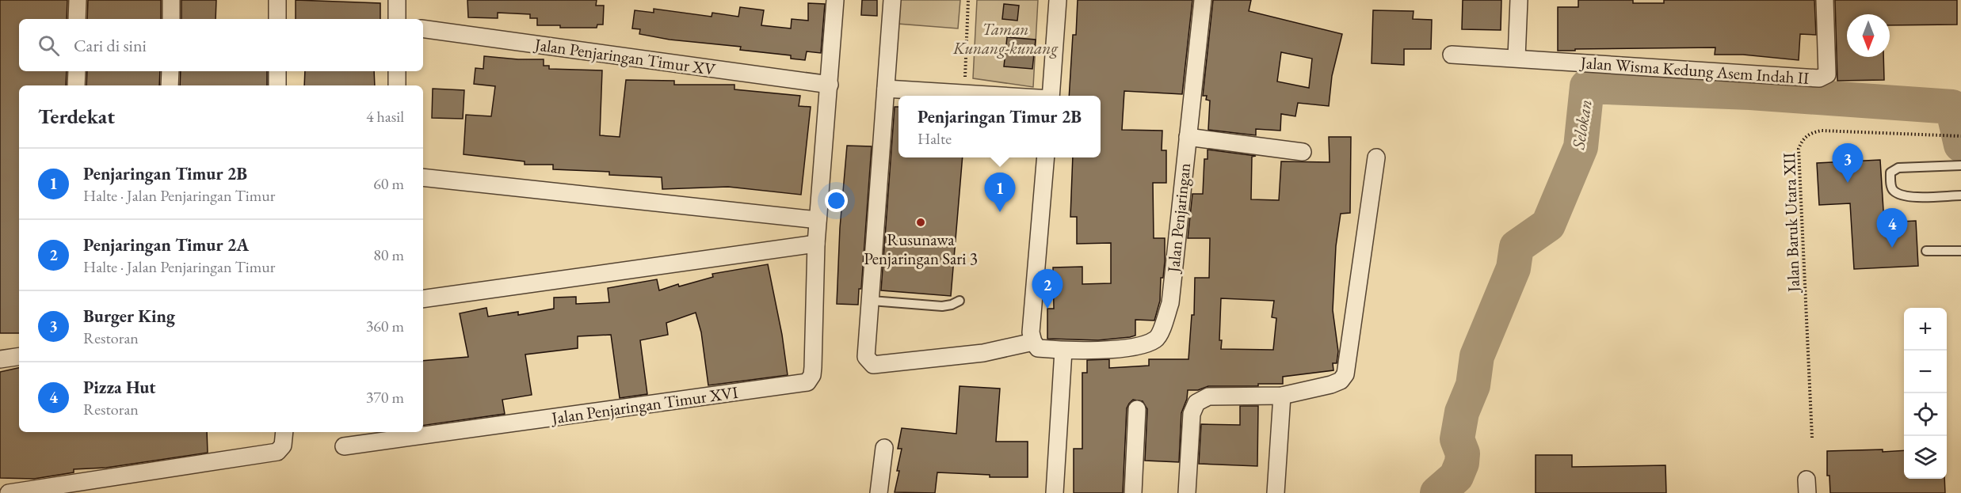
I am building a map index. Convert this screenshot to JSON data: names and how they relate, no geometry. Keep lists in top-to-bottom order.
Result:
{
  "streets": {
    "street": [
      "Jalan Penjaringan Timur XV",
      "Jalan Wisma Kedung Asem Indah II",
      "Jalan Penjaringan",
      "Jalan Penjaringan Timur XVI"
    ],
    "path": ["Jalan Baruk Utara XII"]
  },
  "crossings": [
    ["Jalan Penjaringan Timur XV", "Jalan Penjaringan Timur XVI"]
  ],
  "water": ["Selokan"],
  "parks": ["Taman Kunang-kunang"],
  "places": ["Rusunawa Penjaringan Sari 3"],
  "north": "bottom",
  "page": {
    "search": "Cari di sini",
    "heading": ["Terdekat", "4 hasil"],
    "popup": ["Penjaringan Timur 2B", "Halte"],
    "pins": [
      "3",
      "1",
      "4",
      "2"
    ],
    "list": [
      {
        "mark": "1",
        "name": "Penjaringan Timur 2B",
        "note": "Halte · Jalan Penjaringan Timur",
        "value": "60 m"
      },
      {
        "mark": "2",
        "name": "Penjaringan Timur 2A",
        "note": "Halte · Jalan Penjaringan Timur",
        "value": "80 m"
      },
      {
        "mark": "3",
        "name": "Burger King",
        "note": "Restoran",
        "value": "360 m"
      },
      {
        "mark": "4",
        "name": "Pizza Hut",
        "note": "Restoran",
        "value": "370 m"
      }
    ],
    "map_buttons": ["+", "−"]
  }
}
